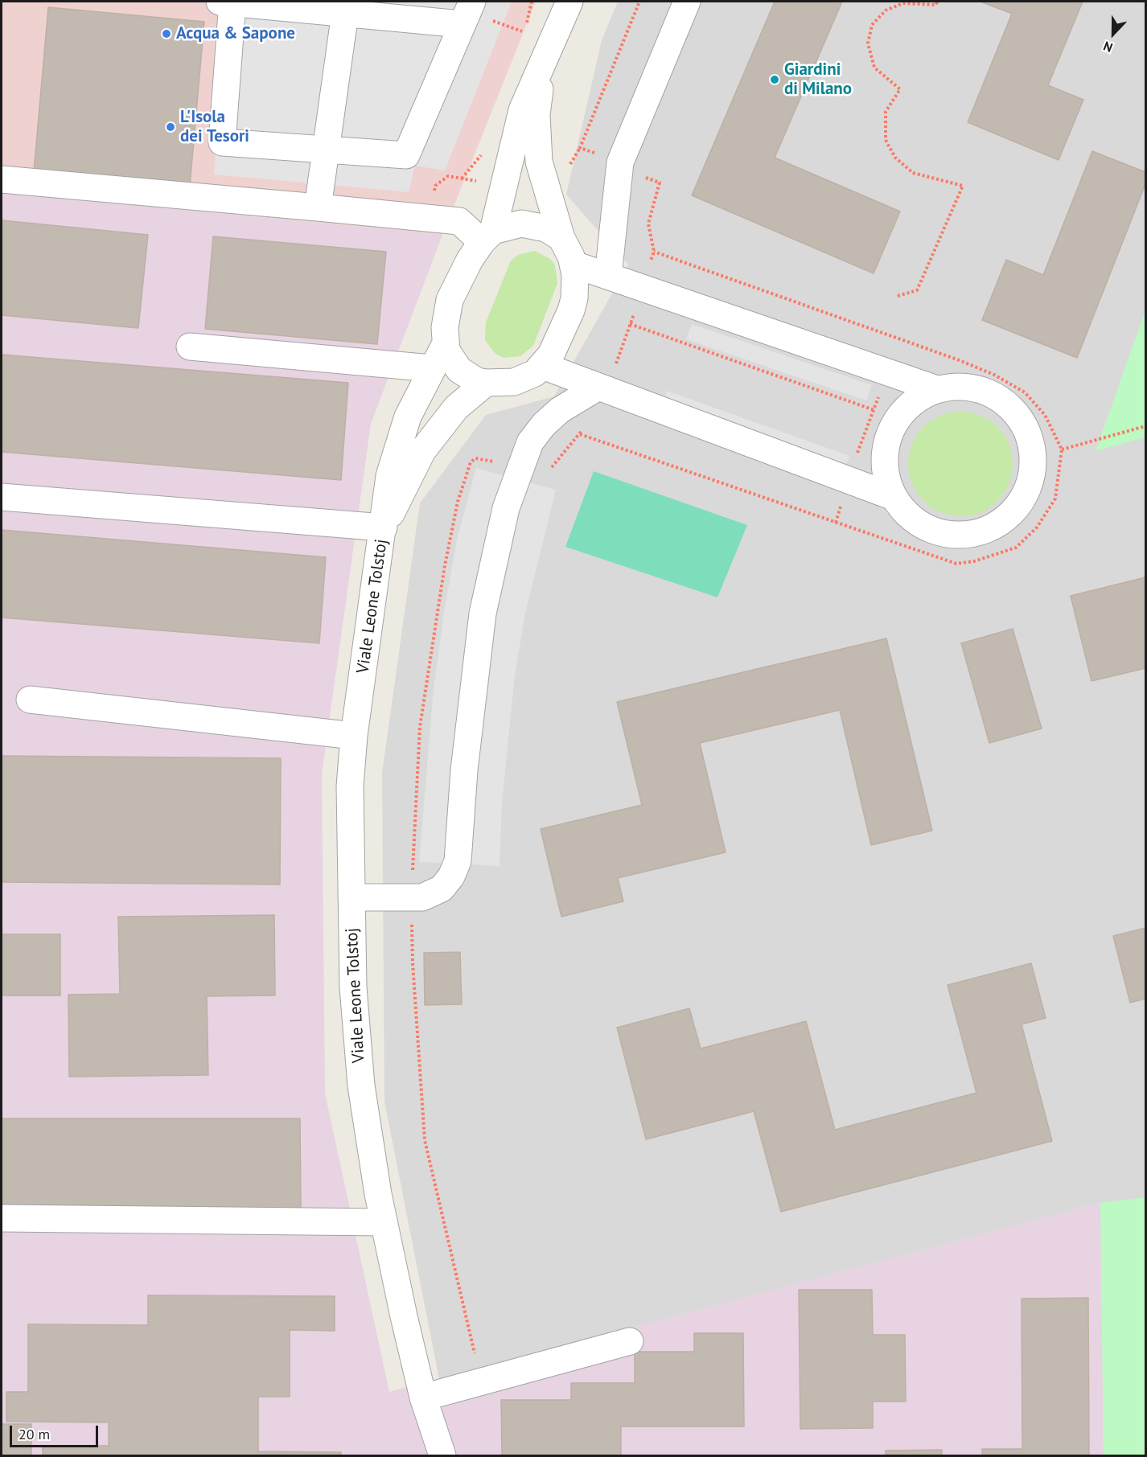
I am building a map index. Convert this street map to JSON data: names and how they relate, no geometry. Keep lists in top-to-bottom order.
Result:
{
  "streets": {
    "street": ["Viale Leone Tolstoj"]
  },
  "places": ["Acqua & Sapone", "Giardini di Milano", "L'Isola dei Tesori"],
  "scale_bar": "20 m",
  "north": "bottom"
}
